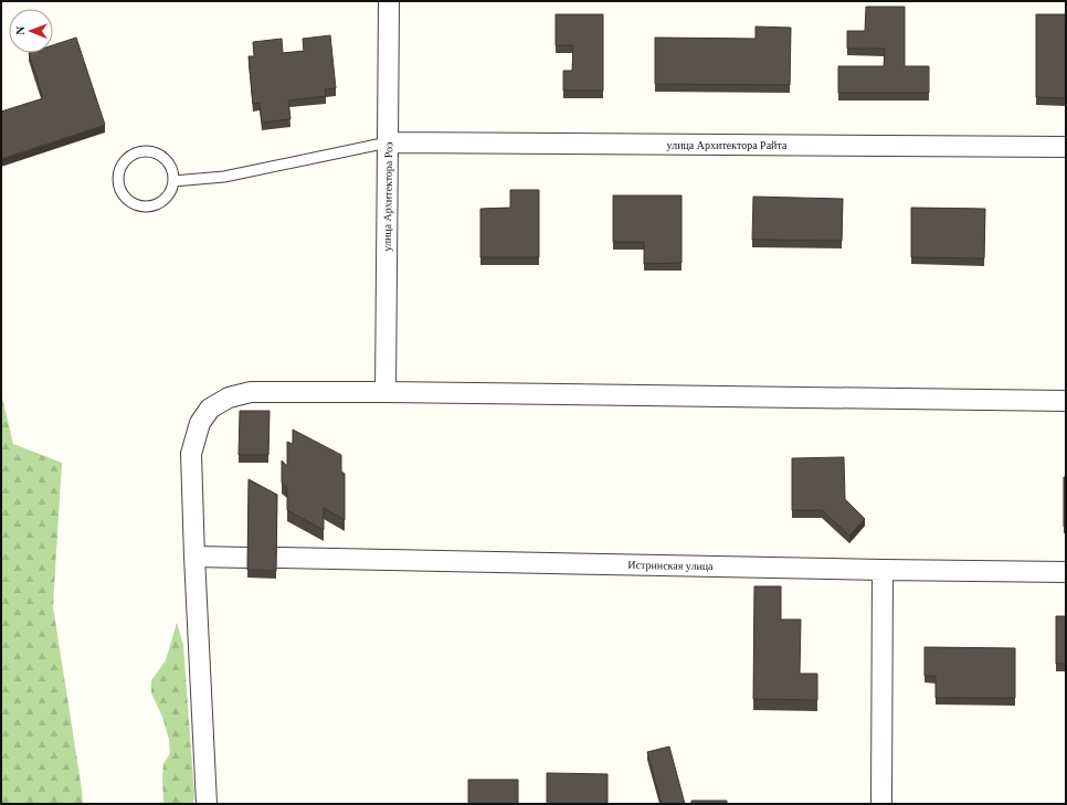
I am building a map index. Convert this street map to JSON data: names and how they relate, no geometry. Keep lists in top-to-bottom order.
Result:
{
  "streets": {
    "street": ["улица Архитектора Райта", "улица Архитектора Роэ", "Истринская улица"]
  },
  "crossings": [
    ["улица Архитектора Райта", "улица Архитектора Роэ"]
  ],
  "north": "left"
}
